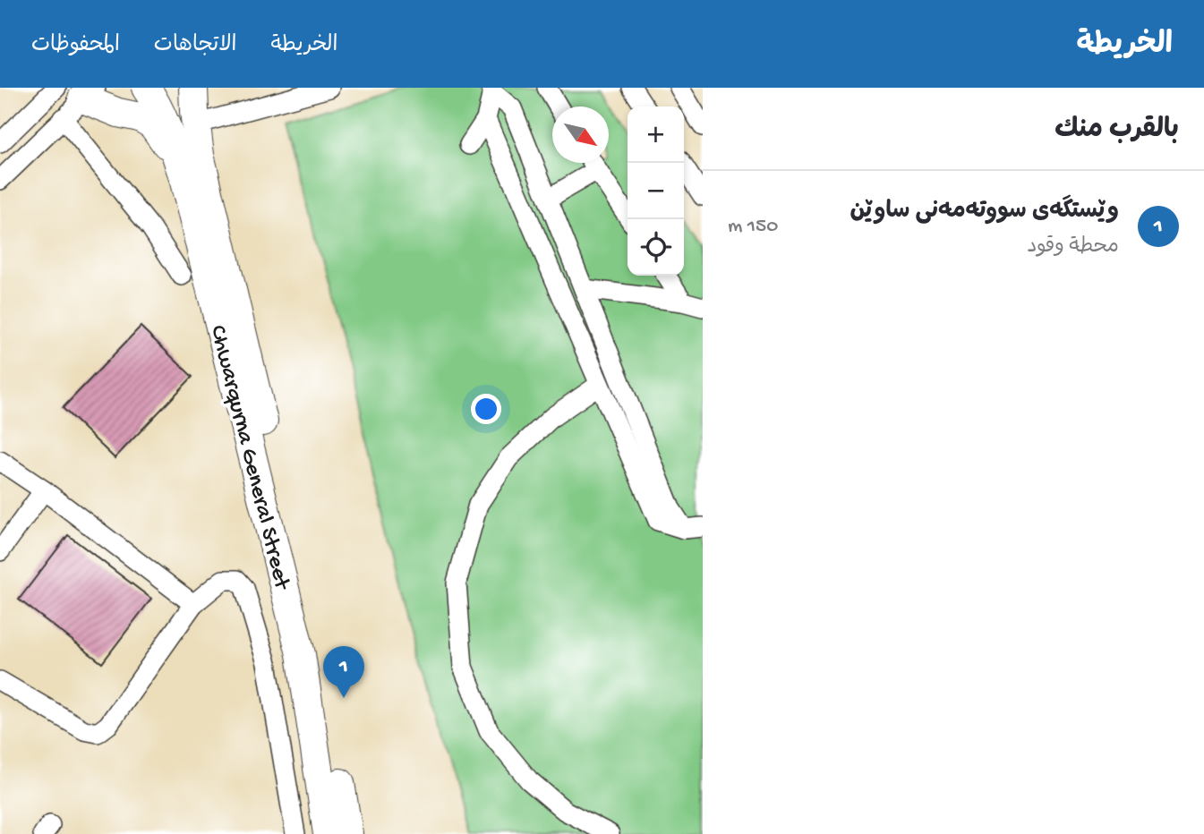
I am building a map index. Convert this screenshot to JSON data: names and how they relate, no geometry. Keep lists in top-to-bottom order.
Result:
{
  "streets": {
    "highway": ["Chwarqurna General Street"]
  },
  "north": "bottom right",
  "page": {
    "header": "الخريطة",
    "nav": ["الخريطة", "الاتجاهات", "المحفوظات"],
    "heading": "بالقرب منك",
    "map_buttons": ["+", "−"],
    "list": [
      {
        "mark": "1",
        "name": "وێستگەی سووتەمەنی ساوێن",
        "note": "محطة وقود",
        "value": "150 m"
      }
    ],
    "pins": "1"
  }
}
